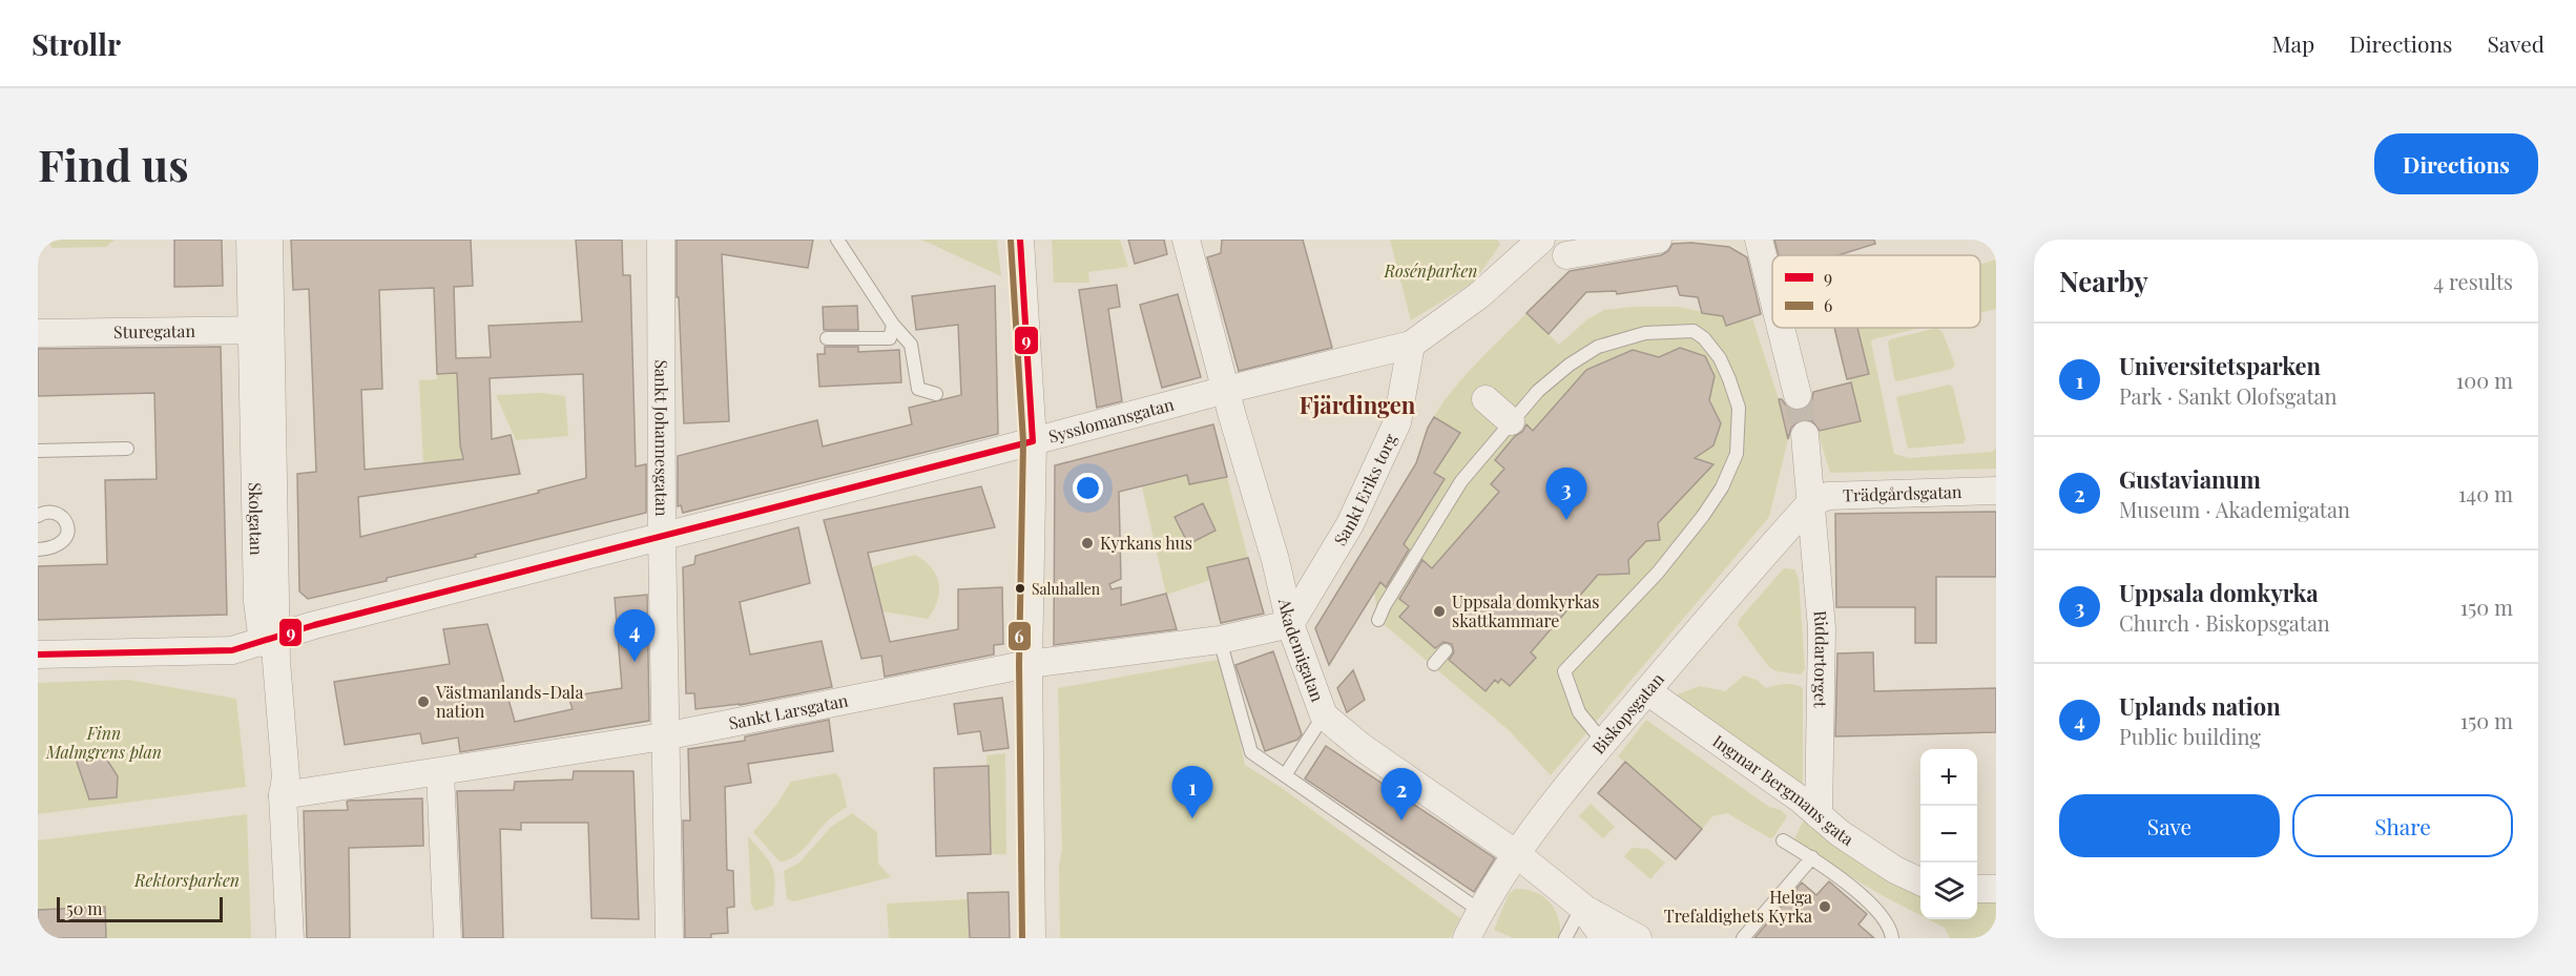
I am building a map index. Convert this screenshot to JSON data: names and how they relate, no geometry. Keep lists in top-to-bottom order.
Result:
{
  "streets": {
    "street": [
      "Sturegatan",
      "Sysslomansgatan",
      "Sankt Johannesgatan",
      "Sankt Eriks torg",
      "Trädgårdsgatan",
      "Skolgatan",
      "Akademigatan",
      "Riddartorget",
      "Sankt Larsgatan",
      "Biskopsgatan",
      "Ingmar Bergmans gata"
    ]
  },
  "crossings": [
    ["Sturegatan", "Skolgatan"],
    ["Sysslomansgatan", "Sankt Johannesgatan"],
    ["Sysslomansgatan", "Sankt Eriks torg"],
    ["Sysslomansgatan", "Skolgatan"],
    ["Sysslomansgatan", "Akademigatan"],
    ["Sankt Johannesgatan", "Sankt Larsgatan"],
    ["Sankt Eriks torg", "Akademigatan"],
    ["Sankt Eriks torg", "Sankt Larsgatan"],
    ["Trädgårdsgatan", "Riddartorget"],
    ["Trädgårdsgatan", "Biskopsgatan"],
    ["Skolgatan", "Sankt Larsgatan"],
    ["Akademigatan", "Sankt Larsgatan"],
    ["Akademigatan", "Biskopsgatan"],
    ["Riddartorget", "Biskopsgatan"],
    ["Riddartorget", "Ingmar Bergmans gata"],
    ["Biskopsgatan", "Ingmar Bergmans gata"]
  ],
  "districts": ["Fjärdingen"],
  "parks": ["Rosénparken", "Finn Malmgrens plan", "Rektorsparken"],
  "places": [
    "Kyrkans hus",
    "Saluhallen",
    "Uppsala domkyrkas skattkammare",
    "Västmanlands-Dala nation",
    "Helga Trefaldighets Kyrka"
  ],
  "lines": ["transit line 9", "transit line 6"],
  "legend": ["9", "6"],
  "scale_bar": "50 m",
  "page": {
    "header": "Strollr",
    "nav": ["Map", "Directions", "Saved"],
    "buttons": [
      "Directions",
      ["Save", "Share"]
    ],
    "title": "Find us",
    "heading": ["Nearby", "4 results"],
    "list": [
      {
        "mark": "1",
        "name": "Universitetsparken",
        "note": "Park · Sankt Olofsgatan",
        "value": "100 m"
      },
      {
        "mark": "2",
        "name": "Gustavianum",
        "note": "Museum · Akademigatan",
        "value": "140 m"
      },
      {
        "mark": "3",
        "name": "Uppsala domkyrka",
        "note": "Church · Biskopsgatan",
        "value": "150 m"
      },
      {
        "mark": "4",
        "name": "Uplands nation",
        "note": "Public building",
        "value": "150 m"
      }
    ],
    "pins": [
      "3",
      "4",
      "1",
      "2"
    ],
    "map_buttons": ["+", "−"],
    "scale": "50 m"
  }
}
